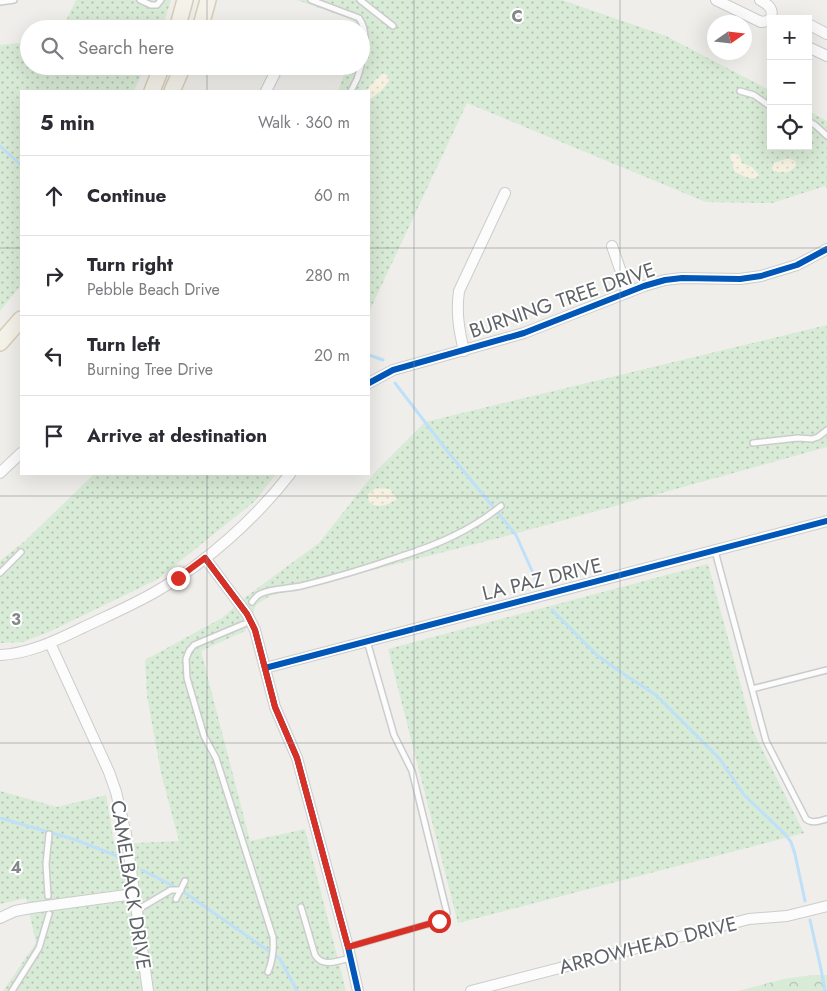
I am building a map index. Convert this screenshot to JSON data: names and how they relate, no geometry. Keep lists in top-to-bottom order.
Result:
{
  "streets": {
    "street": [
      "BURNING TREE DRIVE",
      "LA PAZ DRIVE",
      "CAMELBACK DRIVE",
      "ARROWHEAD DRIVE"
    ]
  },
  "north": "right",
  "page": {
    "map_buttons": ["+", "−"],
    "search": "Search here",
    "heading": ["5 min", "Walk · 360 m"],
    "list": [
      ["Continue", "60 m"],
      ["Turn right", "Pebble Beach Drive", "280 m"],
      ["Turn left", "Burning Tree Drive", "20 m"],
      "Arrive at destination"
    ]
  },
  "grid": {
    "columns": ["C"],
    "rows": ["3", "4"]
  }
}
